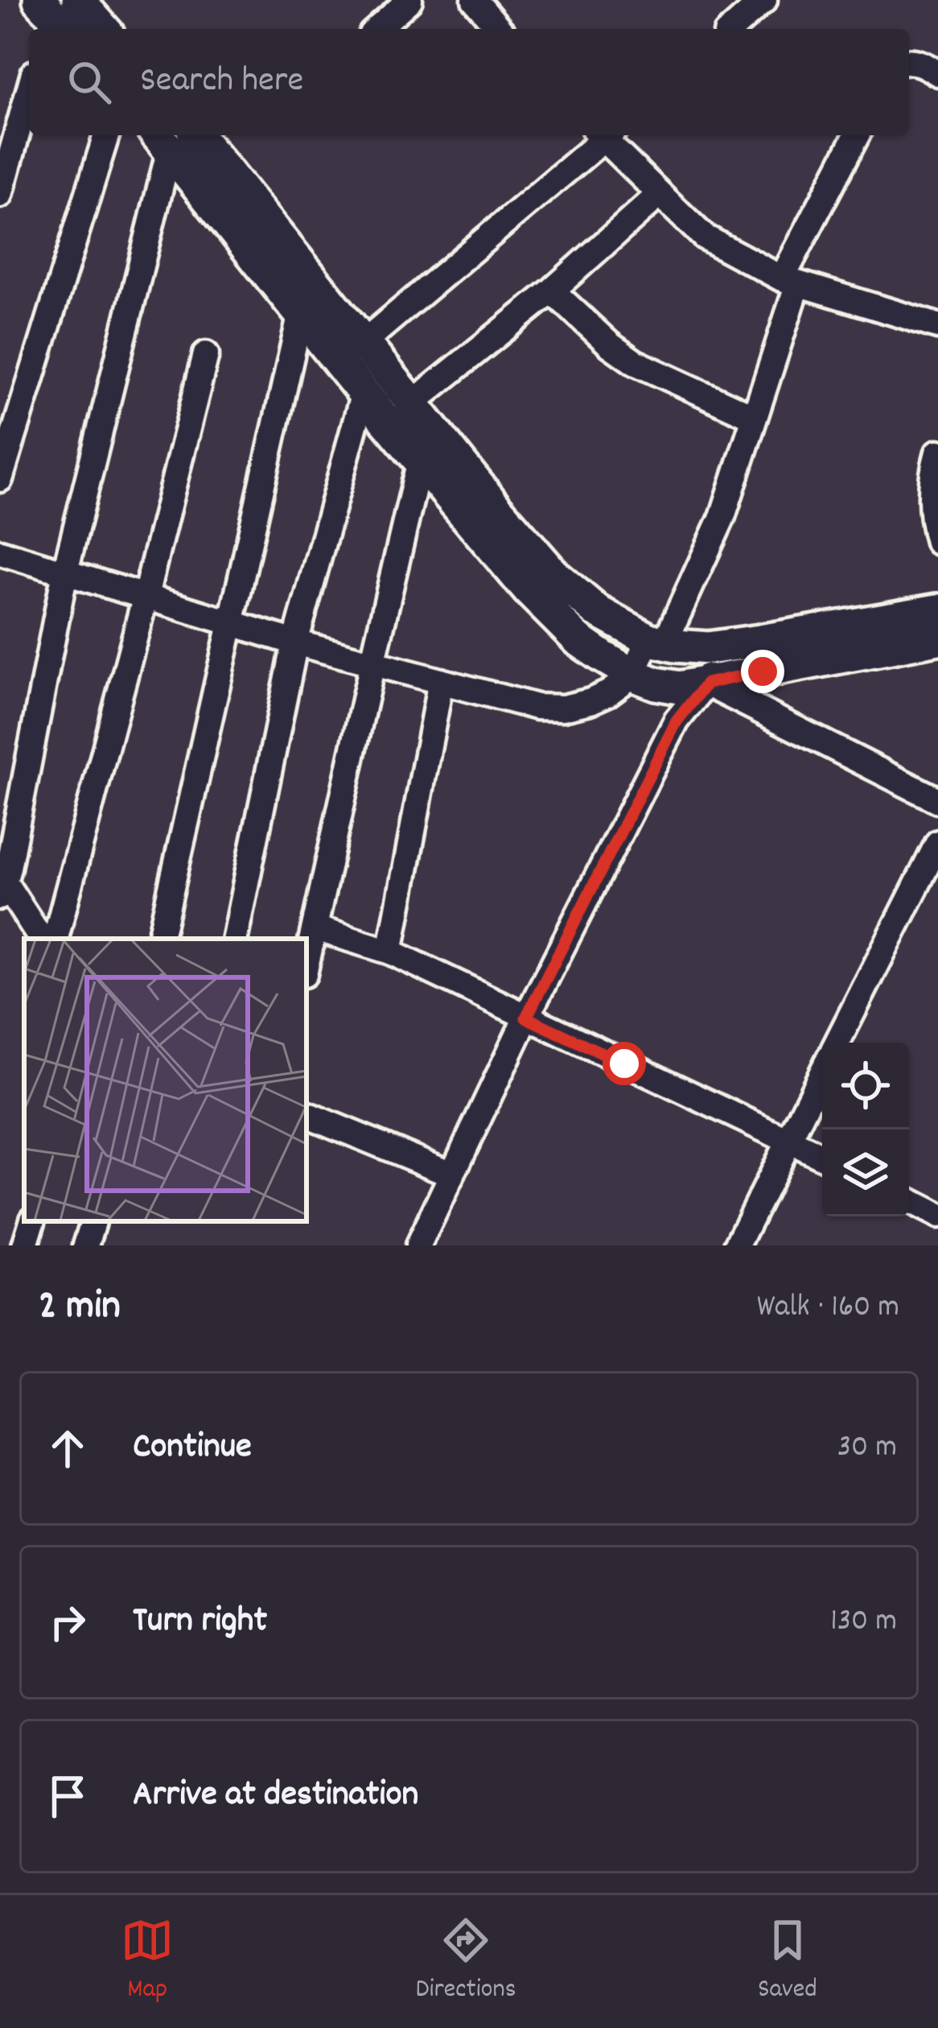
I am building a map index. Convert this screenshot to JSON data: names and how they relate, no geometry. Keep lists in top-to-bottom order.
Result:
{
  "page": {
    "search": "Search here",
    "heading": ["2 min", "Walk · 160 m"],
    "list": [
      ["Continue", "30 m"],
      ["Turn right", "130 m"],
      "Arrive at destination"
    ],
    "nav": ["Map", "Directions", "Saved"]
  }
}
